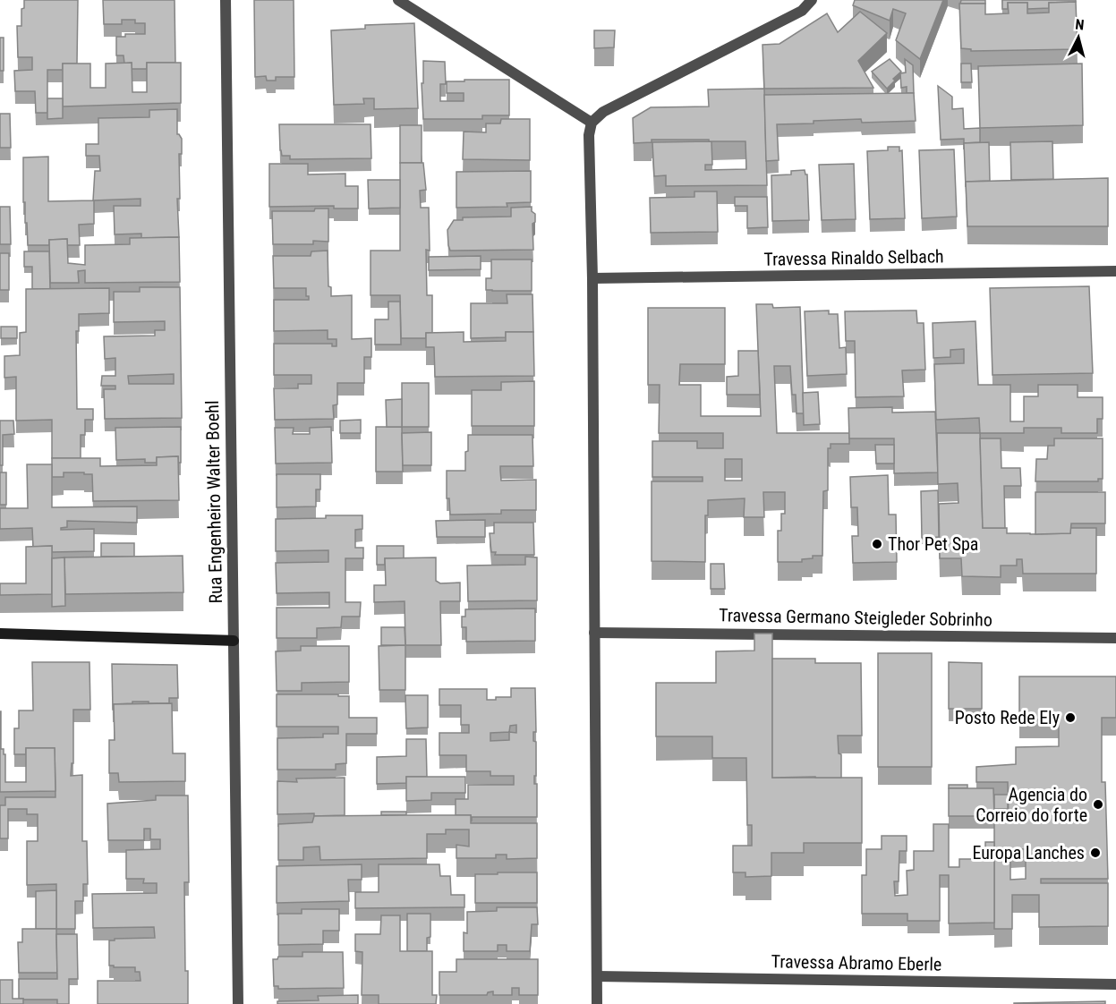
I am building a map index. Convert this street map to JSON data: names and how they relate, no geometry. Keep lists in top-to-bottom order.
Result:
{
  "streets": {
    "street": [
      "Travessa Rinaldo Selbach",
      "Rua Engenheiro Walter Boehl",
      "Travessa Germano Steigleder Sobrinho",
      "Travessa Abramo Eberle"
    ]
  },
  "places": [
    "Thor Pet Spa",
    "Posto Rede Ely",
    "Agencia do Correio do forte",
    "Europa Lanches"
  ],
  "north": "top"
}
